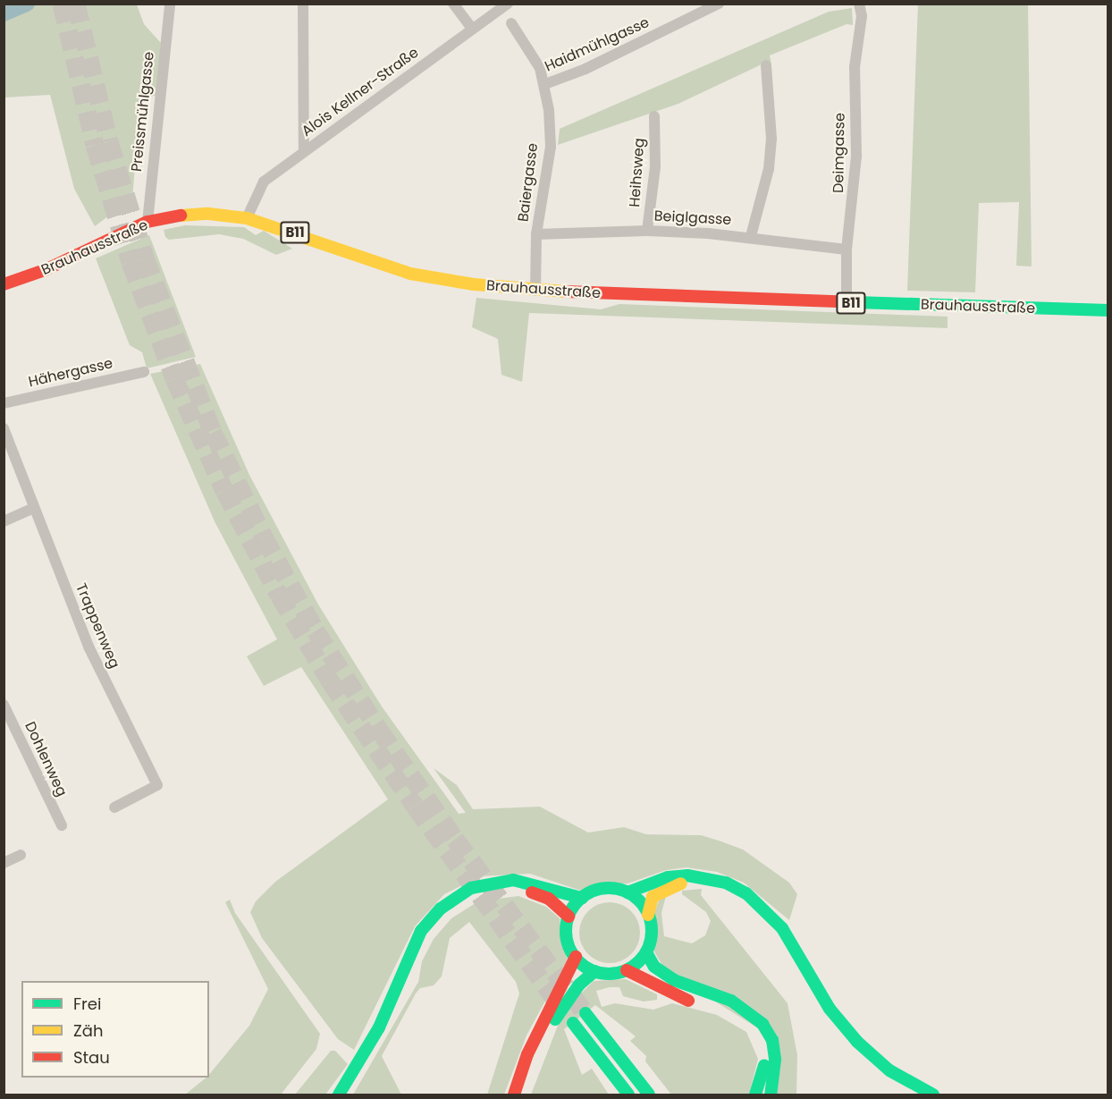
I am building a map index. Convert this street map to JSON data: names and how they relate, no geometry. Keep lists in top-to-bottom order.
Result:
{
  "streets": {
    "main road": ["B11", "Brauhausstraße"],
    "street": [
      "Haidmühlgasse",
      "Alois Kellner-Straße",
      "Preissmühlgasse",
      "Deimgasse",
      "Heihsweg",
      "Baiergasse",
      "Beiglgasse",
      "Hähergasse",
      "Trappenweg",
      "Dohlenweg"
    ]
  },
  "crossings": [
    ["Haidmühlgasse", "Baiergasse"],
    ["Alois Kellner-Straße", "Brauhausstraße"],
    ["Preissmühlgasse", "Brauhausstraße"],
    ["Deimgasse", "Beiglgasse"],
    ["Deimgasse", "Brauhausstraße"],
    ["Heihsweg", "Beiglgasse"],
    ["Baiergasse", "Beiglgasse"],
    ["Baiergasse", "Brauhausstraße"]
  ],
  "legend": ["Frei", "Zäh", "Stau"]
}
